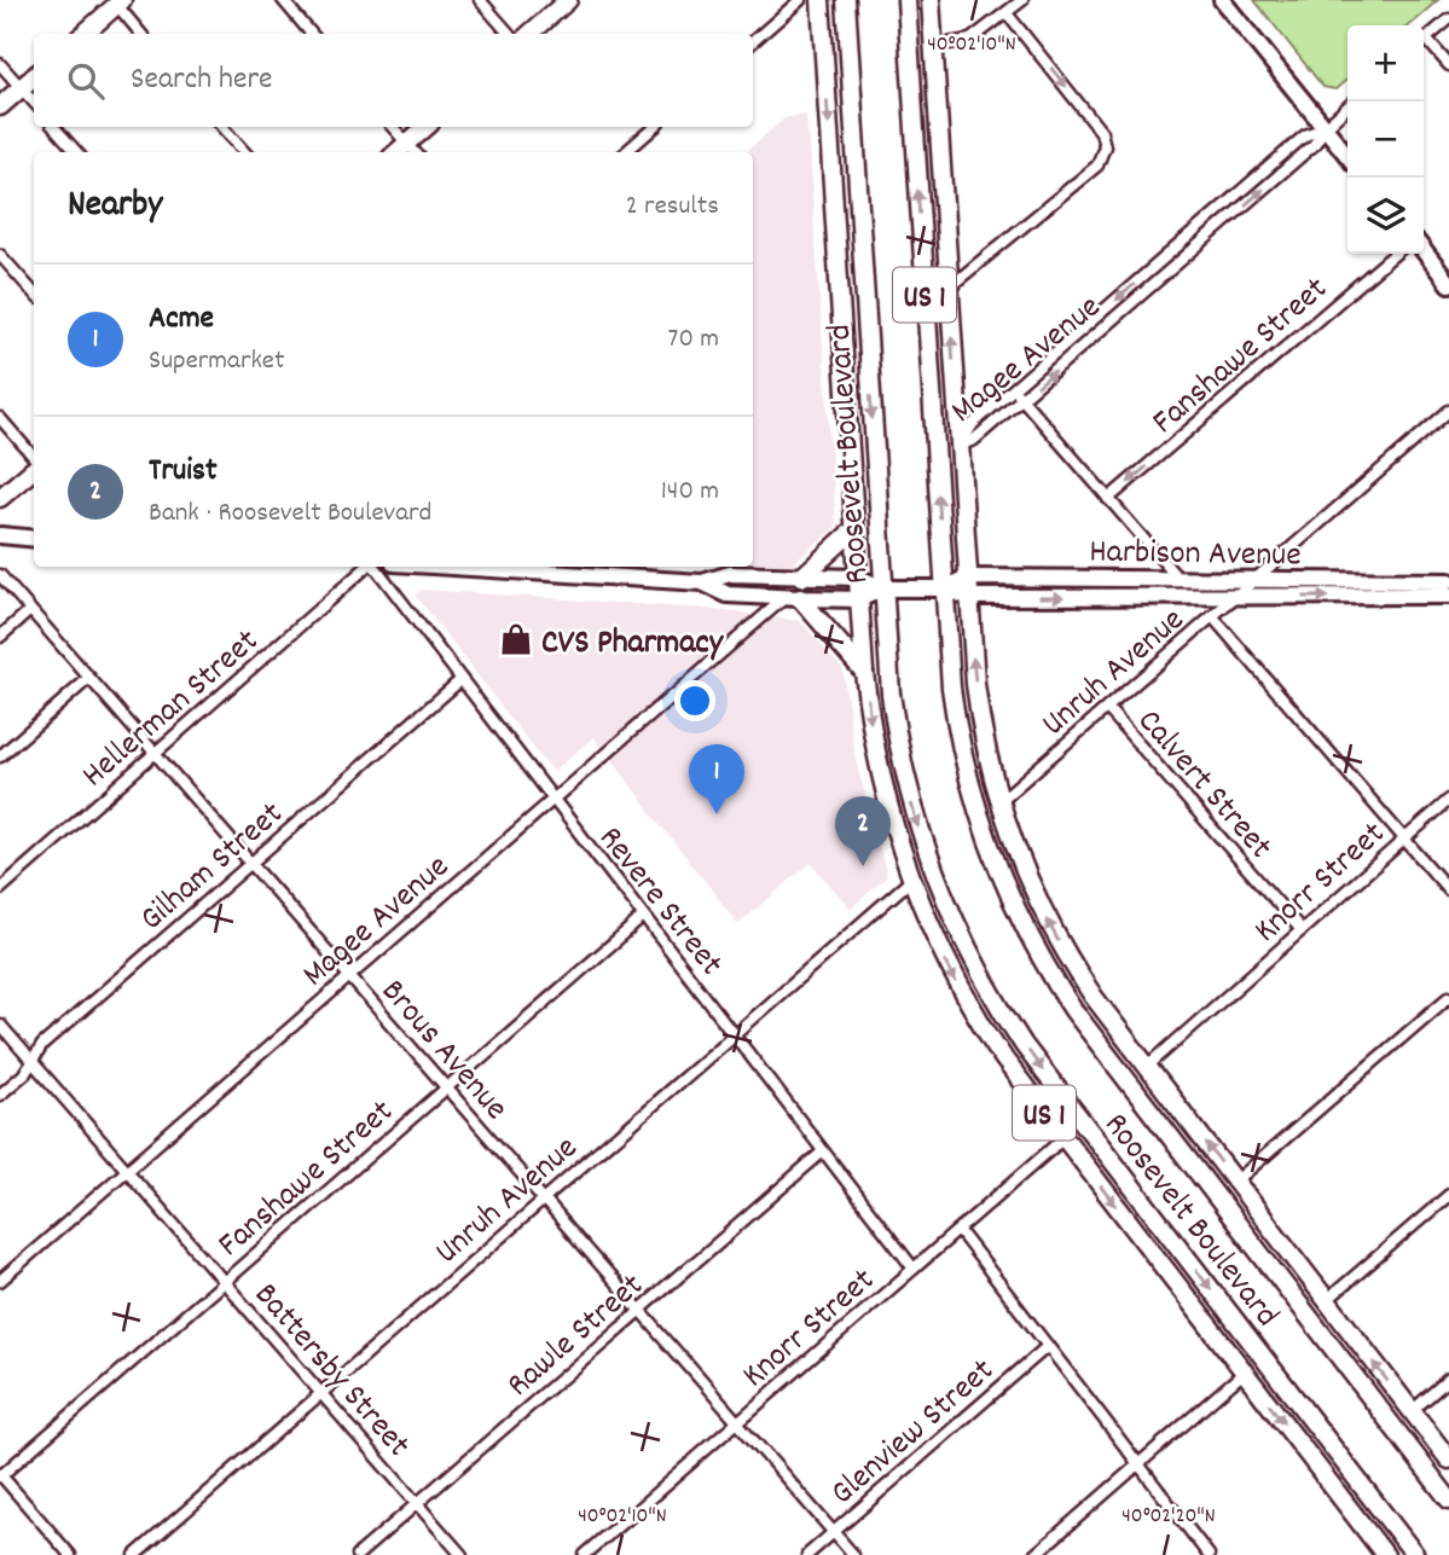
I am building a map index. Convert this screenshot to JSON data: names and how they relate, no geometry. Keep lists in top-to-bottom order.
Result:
{
  "streets": {
    "highway": ["US 1", "Roosevelt Boulevard"],
    "main road": ["Harbison Avenue"],
    "street": [
      "Fanshawe Street",
      "Magee Avenue",
      "Unruh Avenue",
      "Hellerman Street",
      "Calvert Street",
      "Gilham Street",
      "Knorr Street",
      "Revere Street",
      "Brous Avenue",
      "Rawle Street",
      "Battersby Street",
      "Glenview Street"
    ]
  },
  "crossings": [
    ["Fanshawe Street", "Revere Street"],
    ["Fanshawe Street", "Brous Avenue"],
    ["Fanshawe Street", "Battersby Street"],
    ["Magee Avenue", "Roosevelt Boulevard"],
    ["Magee Avenue", "Harbison Avenue"],
    ["Magee Avenue", "Revere Street"],
    ["Magee Avenue", "Brous Avenue"],
    ["Magee Avenue", "Battersby Street"],
    ["Roosevelt Boulevard", "Harbison Avenue"],
    ["Roosevelt Boulevard", "Unruh Avenue"],
    ["Roosevelt Boulevard", "Knorr Street"],
    ["Harbison Avenue", "Unruh Avenue"],
    ["Unruh Avenue", "Calvert Street"],
    ["Unruh Avenue", "Revere Street"],
    ["Unruh Avenue", "Brous Avenue"],
    ["Unruh Avenue", "Battersby Street"],
    ["Hellerman Street", "Brous Avenue"],
    ["Calvert Street", "Knorr Street"],
    ["Gilham Street", "Revere Street"],
    ["Gilham Street", "Brous Avenue"],
    ["Gilham Street", "Battersby Street"],
    ["Knorr Street", "Revere Street"],
    ["Knorr Street", "Brous Avenue"],
    ["Revere Street", "Rawle Street"],
    ["Brous Avenue", "Rawle Street"],
    ["Brous Avenue", "Glenview Street"],
    ["Rawle Street", "Battersby Street"]
  ],
  "places": {
    "shop": ["CVS Pharmacy"]
  },
  "page": {
    "map_buttons": ["+", "−"],
    "search": "Search here",
    "heading": ["Nearby", "2 results"],
    "list": [
      {
        "mark": "1",
        "name": "Acme",
        "note": "Supermarket",
        "value": "70 m"
      },
      {
        "mark": "2",
        "name": "Truist",
        "note": "Bank · Roosevelt Boulevard",
        "value": "140 m"
      }
    ],
    "pins": ["1", "2"]
  },
  "coordinates": ["40°02'10\"N", "40°02'20\"N"]
}
